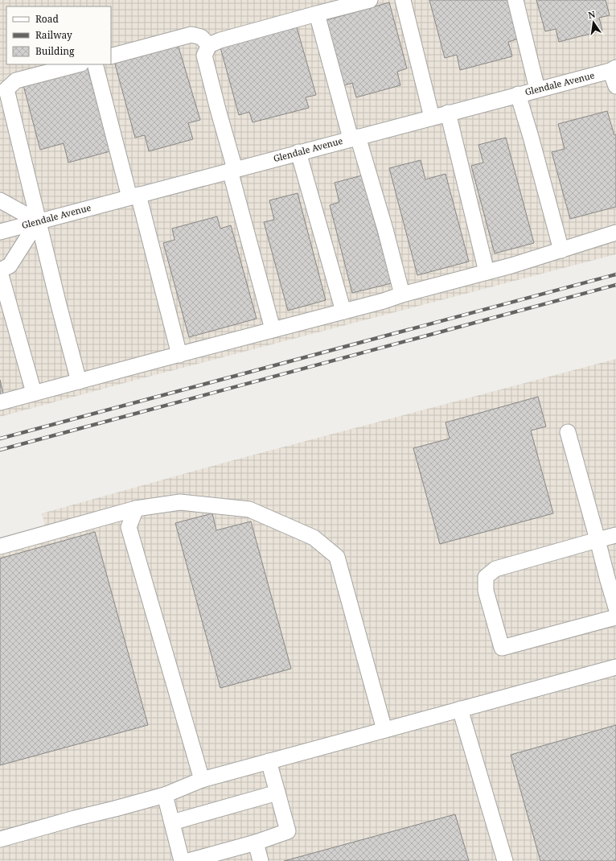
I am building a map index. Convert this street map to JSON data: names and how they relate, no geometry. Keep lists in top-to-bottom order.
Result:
{
  "streets": {
    "street": ["Glendale Avenue"]
  },
  "legend": ["Road", "Railway", "Building"],
  "north": "top"
}
